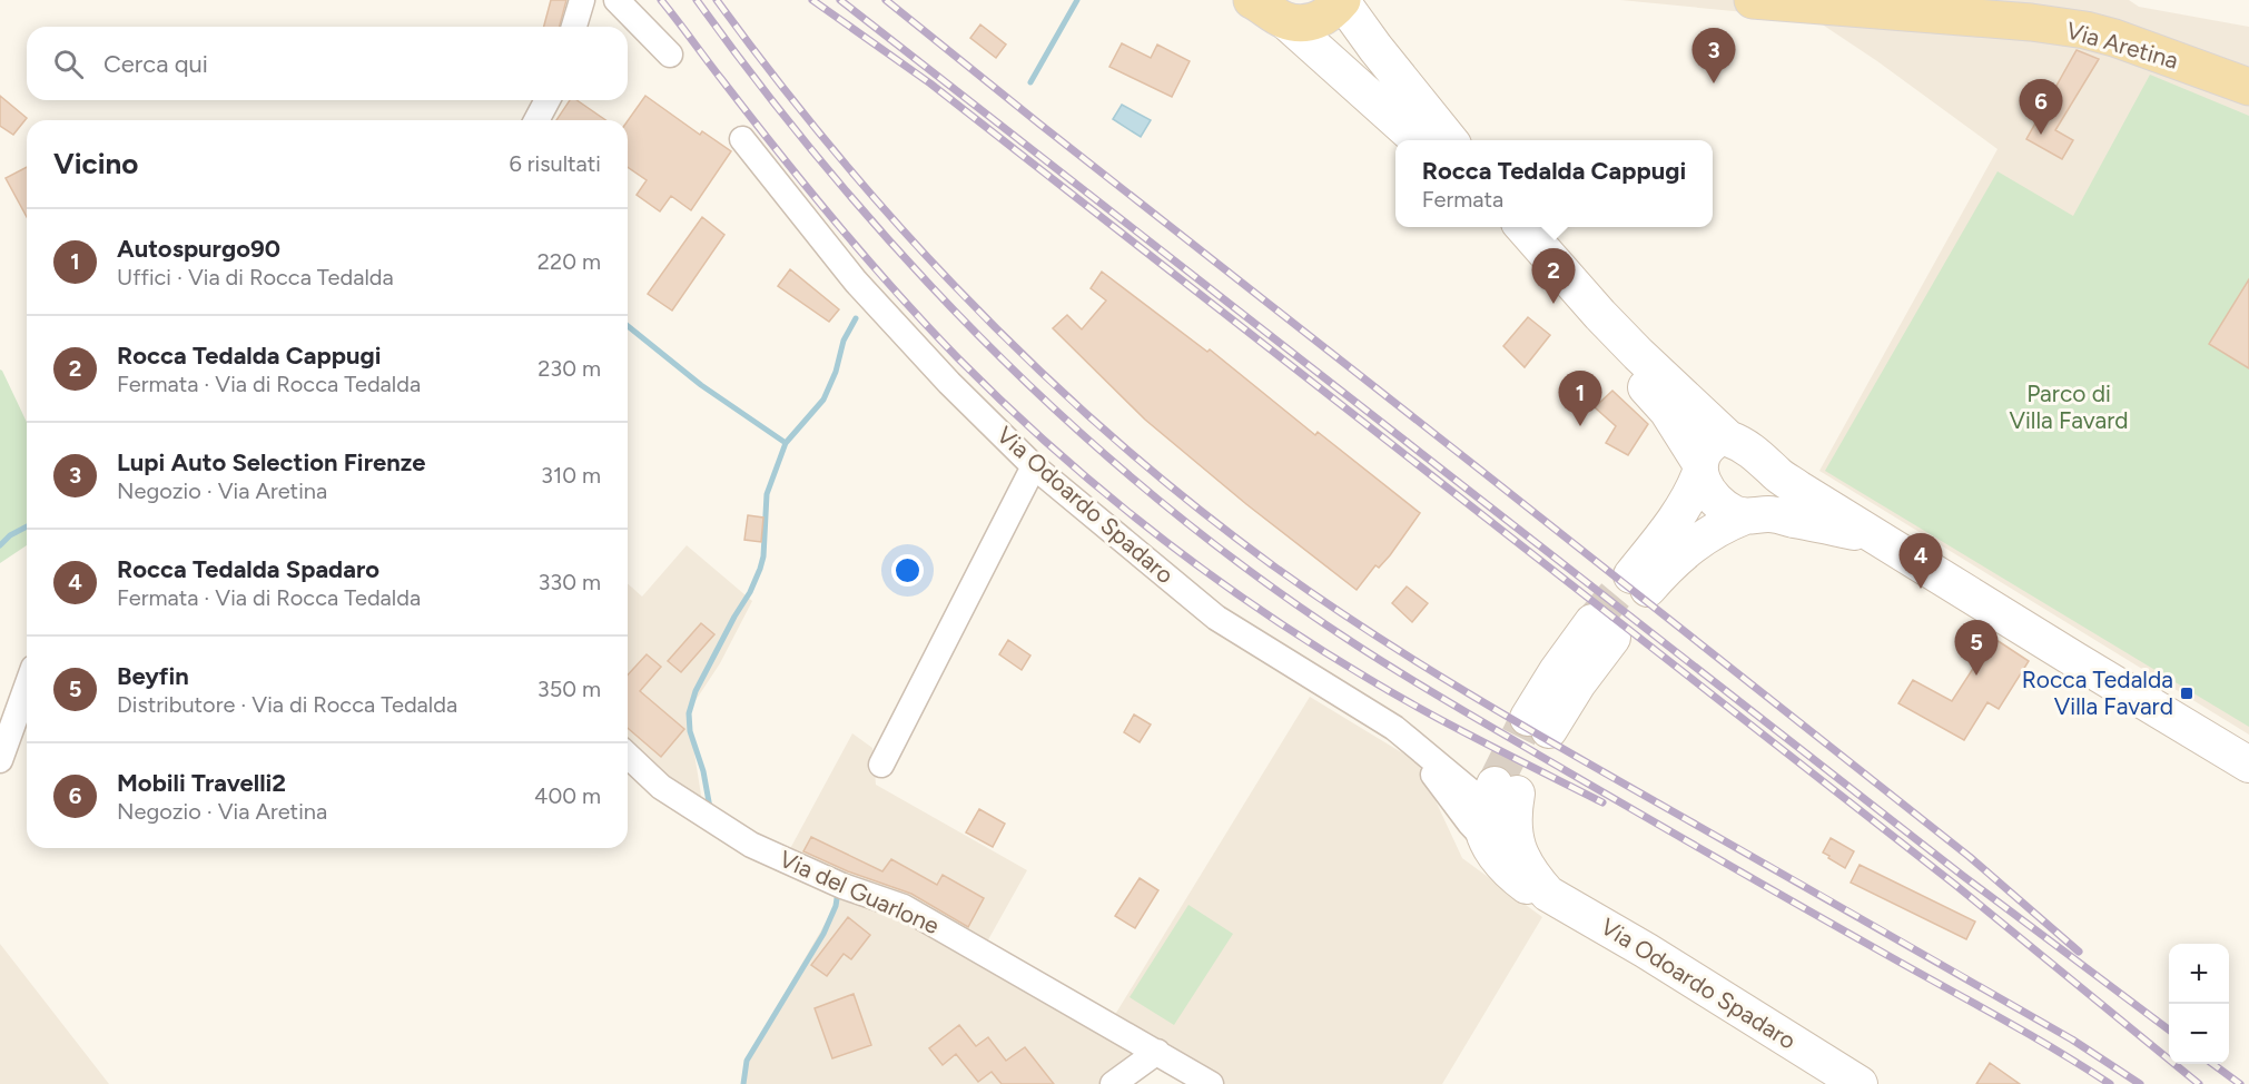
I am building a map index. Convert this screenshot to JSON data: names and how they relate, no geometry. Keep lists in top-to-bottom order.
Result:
{
  "streets": {
    "main road": ["Via Aretina"],
    "street": ["Via Odoardo Spadaro", "Via del Guarlone"]
  },
  "parks": ["Parco di Villa Favard"],
  "places": {
    "transit": ["Rocca Tedalda Villa Favard"]
  },
  "page": {
    "search": "Cerca qui",
    "pins": [
      "3",
      "6",
      "2",
      "1",
      "4",
      "5"
    ],
    "heading": ["Vicino", "6 risultati"],
    "popup": ["Rocca Tedalda Cappugi", "Fermata"],
    "list": [
      {
        "mark": "1",
        "name": "Autospurgo90",
        "note": "Uffici · Via di Rocca Tedalda",
        "value": "220 m"
      },
      {
        "mark": "2",
        "name": "Rocca Tedalda Cappugi",
        "note": "Fermata · Via di Rocca Tedalda",
        "value": "230 m"
      },
      {
        "mark": "3",
        "name": "Lupi Auto Selection Firenze",
        "note": "Negozio · Via Aretina",
        "value": "310 m"
      },
      {
        "mark": "4",
        "name": "Rocca Tedalda Spadaro",
        "note": "Fermata · Via di Rocca Tedalda",
        "value": "330 m"
      },
      {
        "mark": "5",
        "name": "Beyfin",
        "note": "Distributore · Via di Rocca Tedalda",
        "value": "350 m"
      },
      {
        "mark": "6",
        "name": "Mobili Travelli2",
        "note": "Negozio · Via Aretina",
        "value": "400 m"
      }
    ],
    "map_buttons": ["+", "−"]
  }
}
